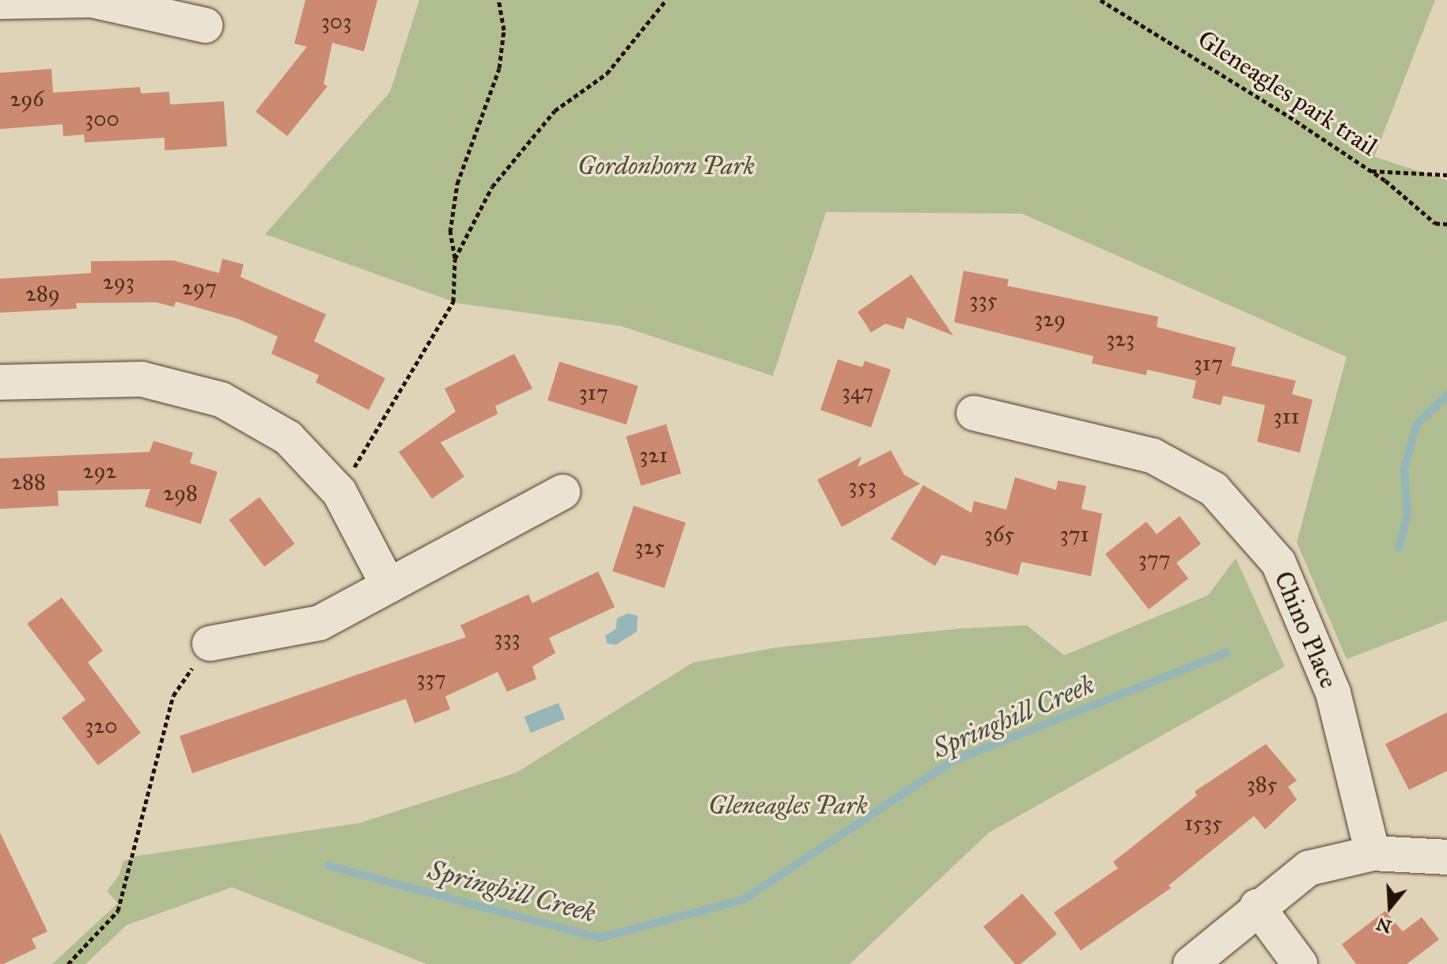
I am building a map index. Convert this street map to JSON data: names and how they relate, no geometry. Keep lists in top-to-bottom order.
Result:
{
  "streets": {
    "street": ["Chino Place"],
    "path": ["Gleneagles park trail"]
  },
  "water": ["Springhill Creek"],
  "parks": ["Gordonhorn Park", "Gleneagles Park"],
  "house_numbers": [
    "303",
    "296",
    "300",
    "293",
    "297",
    "289",
    "335",
    "329",
    "323",
    "317",
    "347",
    "317",
    "311",
    "321",
    "292",
    "288",
    "353",
    "298",
    "365",
    "371",
    "325",
    "377",
    "333",
    "337",
    "320",
    "385",
    "1535"
  ],
  "north": "bottom"
}
